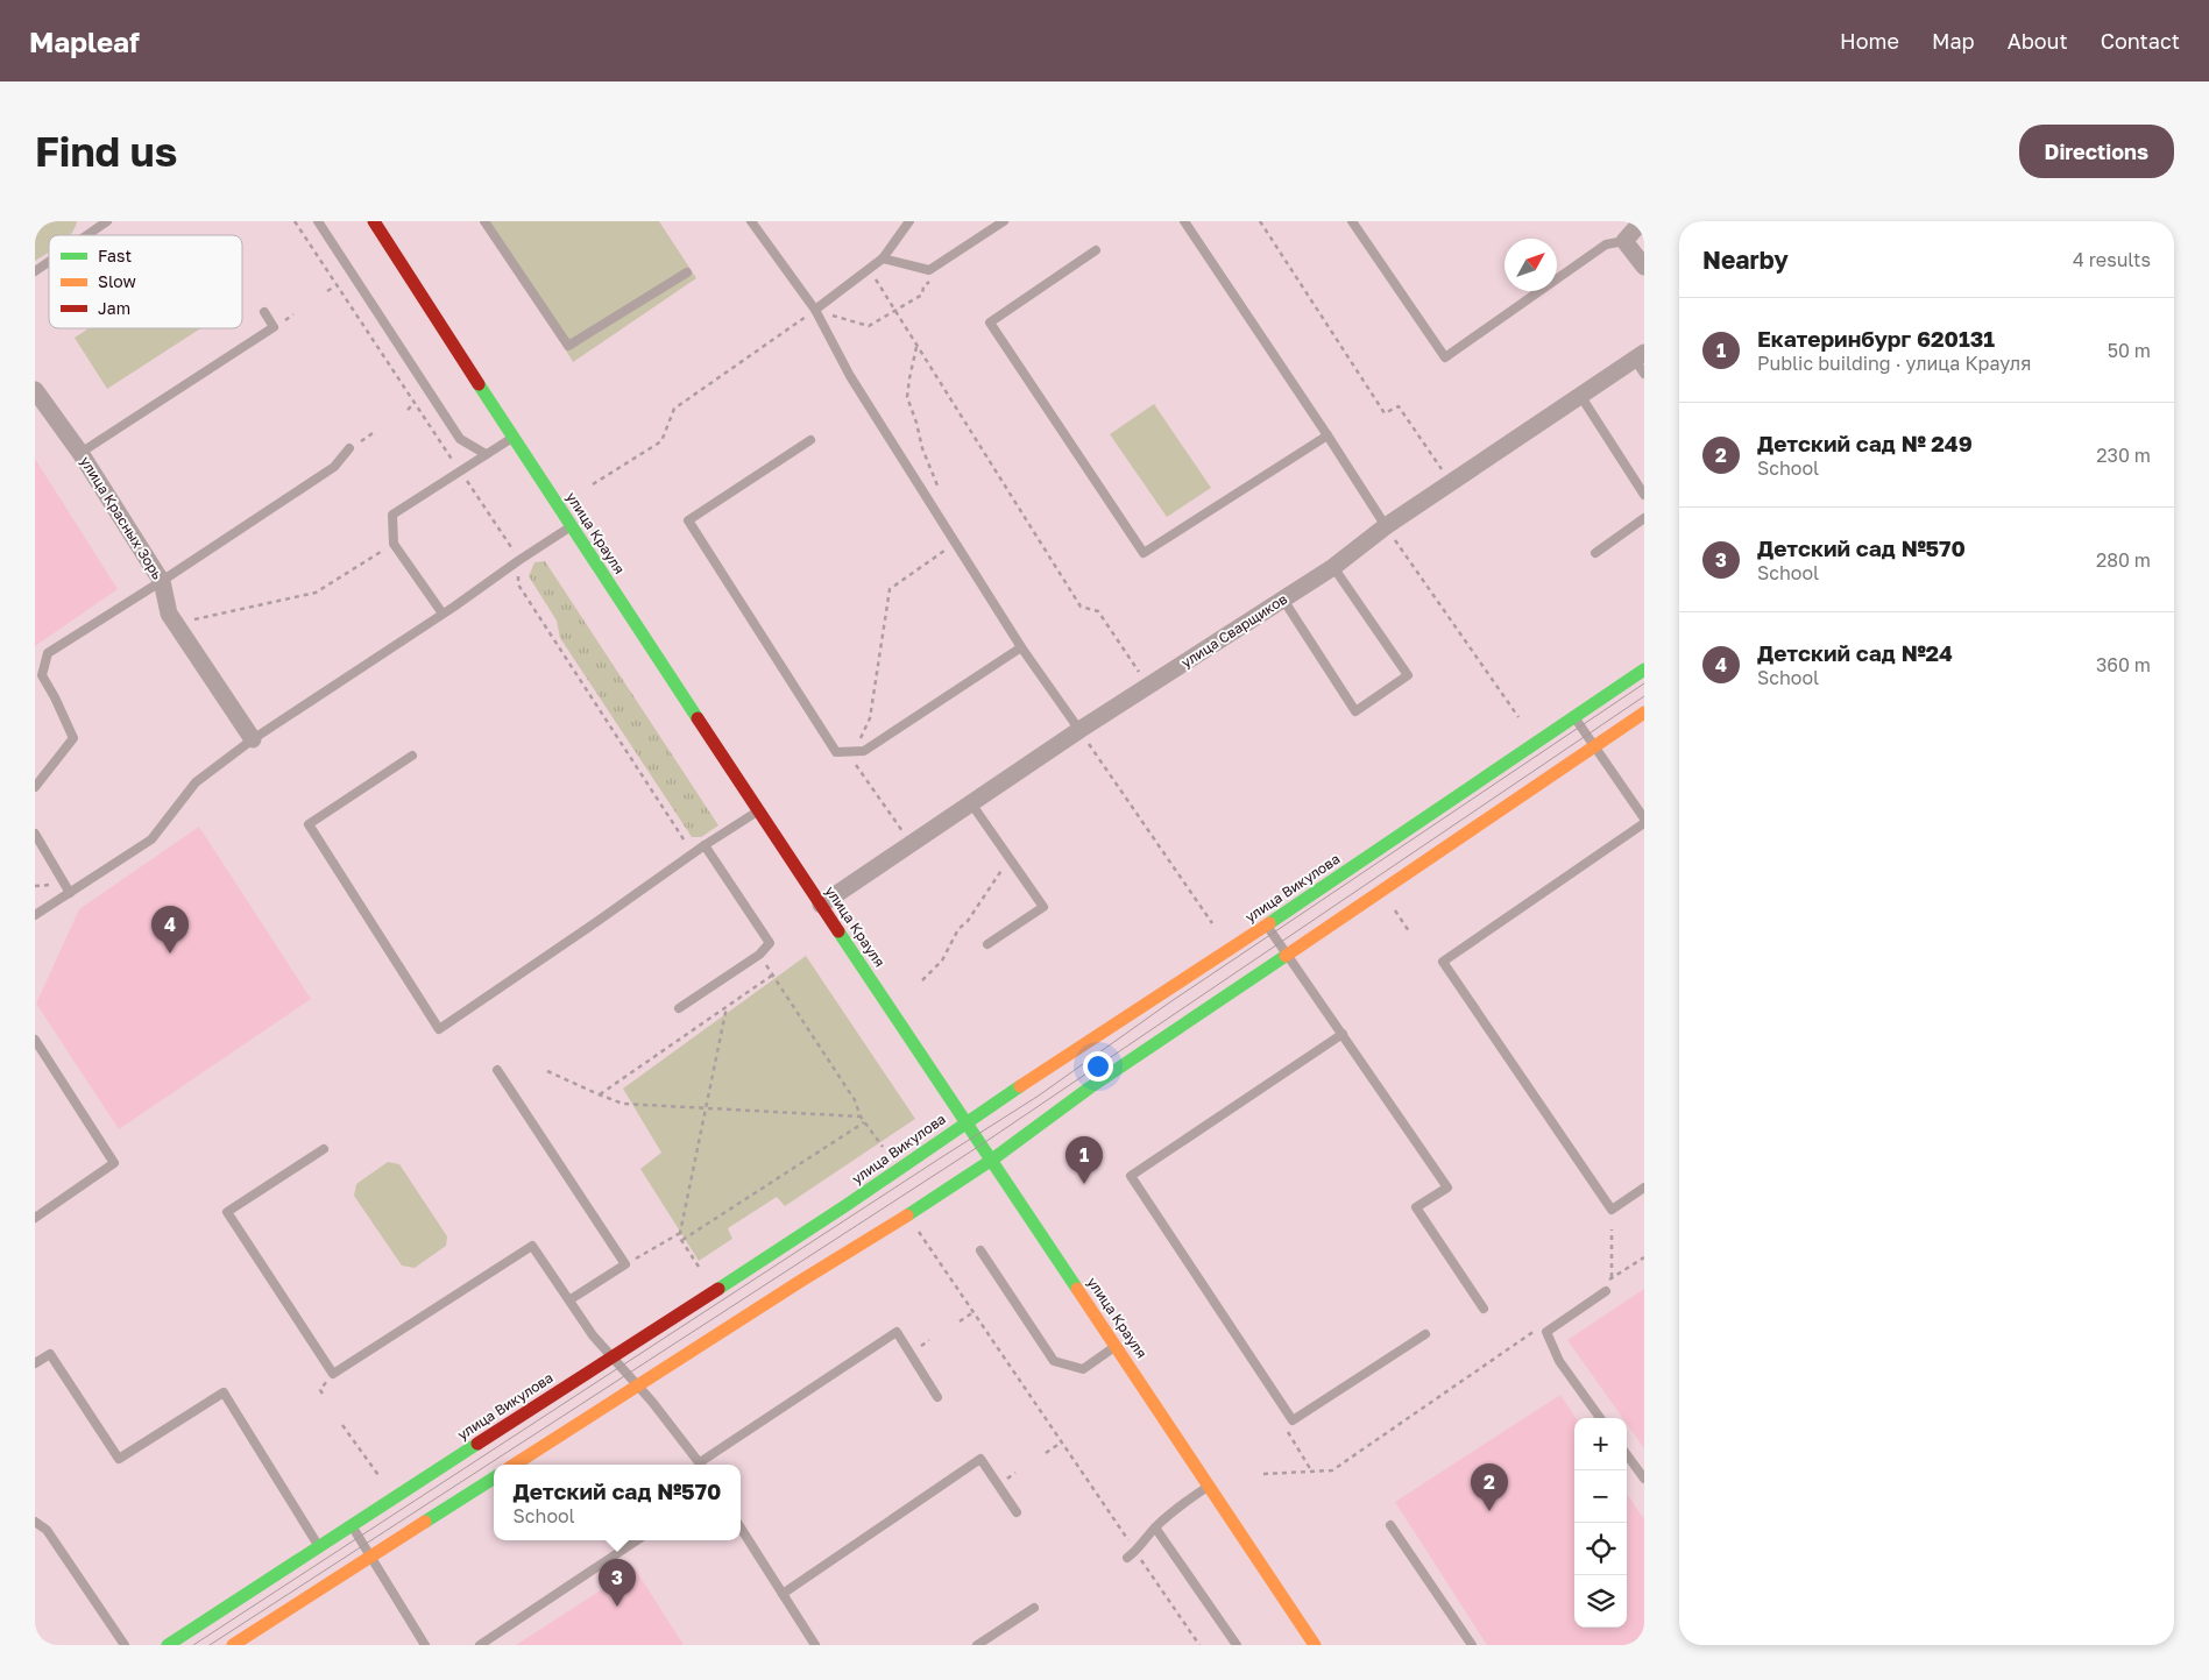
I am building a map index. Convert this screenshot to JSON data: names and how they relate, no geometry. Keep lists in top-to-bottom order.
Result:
{
  "streets": {
    "street": [
      "улица Красных Зорь",
      "улица Крауля",
      "улица Сварщиков",
      "улица Викулова"
    ]
  },
  "crossings": [
    ["улица Крауля", "улица Сварщиков"],
    ["улица Крауля", "улица Викулова"]
  ],
  "legend": ["Fast", "Slow", "Jam"],
  "north": "top right",
  "page": {
    "header": "Mapleaf",
    "nav": [
      "Home",
      "Map",
      "About",
      "Contact"
    ],
    "buttons": "Directions",
    "title": "Find us",
    "heading": ["Nearby", "4 results"],
    "list": [
      {
        "mark": "1",
        "name": "Екатеринбург 620131",
        "note": "Public building · улица Крауля",
        "value": "50 m"
      },
      {
        "mark": "2",
        "name": "Детский сад № 249",
        "note": "School",
        "value": "230 m"
      },
      {
        "mark": "3",
        "name": "Детский сад №570",
        "note": "School",
        "value": "280 m"
      },
      {
        "mark": "4",
        "name": "Детский сад №24",
        "note": "School",
        "value": "360 m"
      }
    ],
    "pins": [
      "4",
      "1",
      "2",
      "3"
    ],
    "map_buttons": ["+", "−"],
    "popup": ["Детский сад №570", "School"]
  }
}
